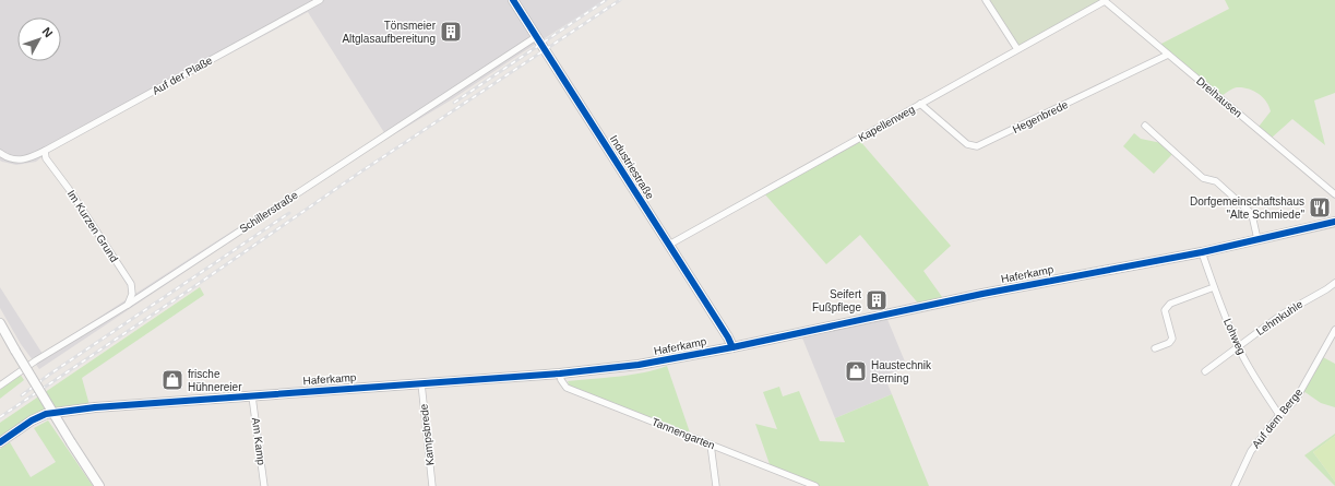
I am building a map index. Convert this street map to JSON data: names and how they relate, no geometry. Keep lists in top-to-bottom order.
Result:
{
  "streets": {
    "street": [
      "Auf der Plaße",
      "Dreihausen",
      "Hegenbrede",
      "Kapellenweg",
      "Industriestraße",
      "Schillerstraße",
      "Im Kurzen Grund",
      "Haferkamp",
      "Lehmkuhle",
      "Lohweg",
      "Auf dem Berge",
      "Tannengarten",
      "Kampsbrede",
      "Am Kamp"
    ]
  },
  "crossings": [
    ["Auf der Plaße", "Im Kurzen Grund"],
    ["Dreihausen", "Hegenbrede"],
    ["Dreihausen", "Kapellenweg"],
    ["Hegenbrede", "Kapellenweg"],
    ["Kapellenweg", "Industriestraße"],
    ["Industriestraße", "Schillerstraße"],
    ["Industriestraße", "Haferkamp"],
    ["Schillerstraße", "Im Kurzen Grund"],
    ["Haferkamp", "Lohweg"],
    ["Haferkamp", "Tannengarten"],
    ["Haferkamp", "Kampsbrede"],
    ["Haferkamp", "Am Kamp"],
    ["Lehmkuhle", "Lohweg"],
    ["Lohweg", "Auf dem Berge"]
  ],
  "places": {
    "building": ["Tönsmeier Altglasaufbereitung", "Seifert Fußpflege"],
    "restaurant": ["Dorfgemeinschaftshaus \"Alte Schmiede\""],
    "shop": ["Haustechnik Berning", "frische Hühnereier"]
  },
  "north": "top right"
}
